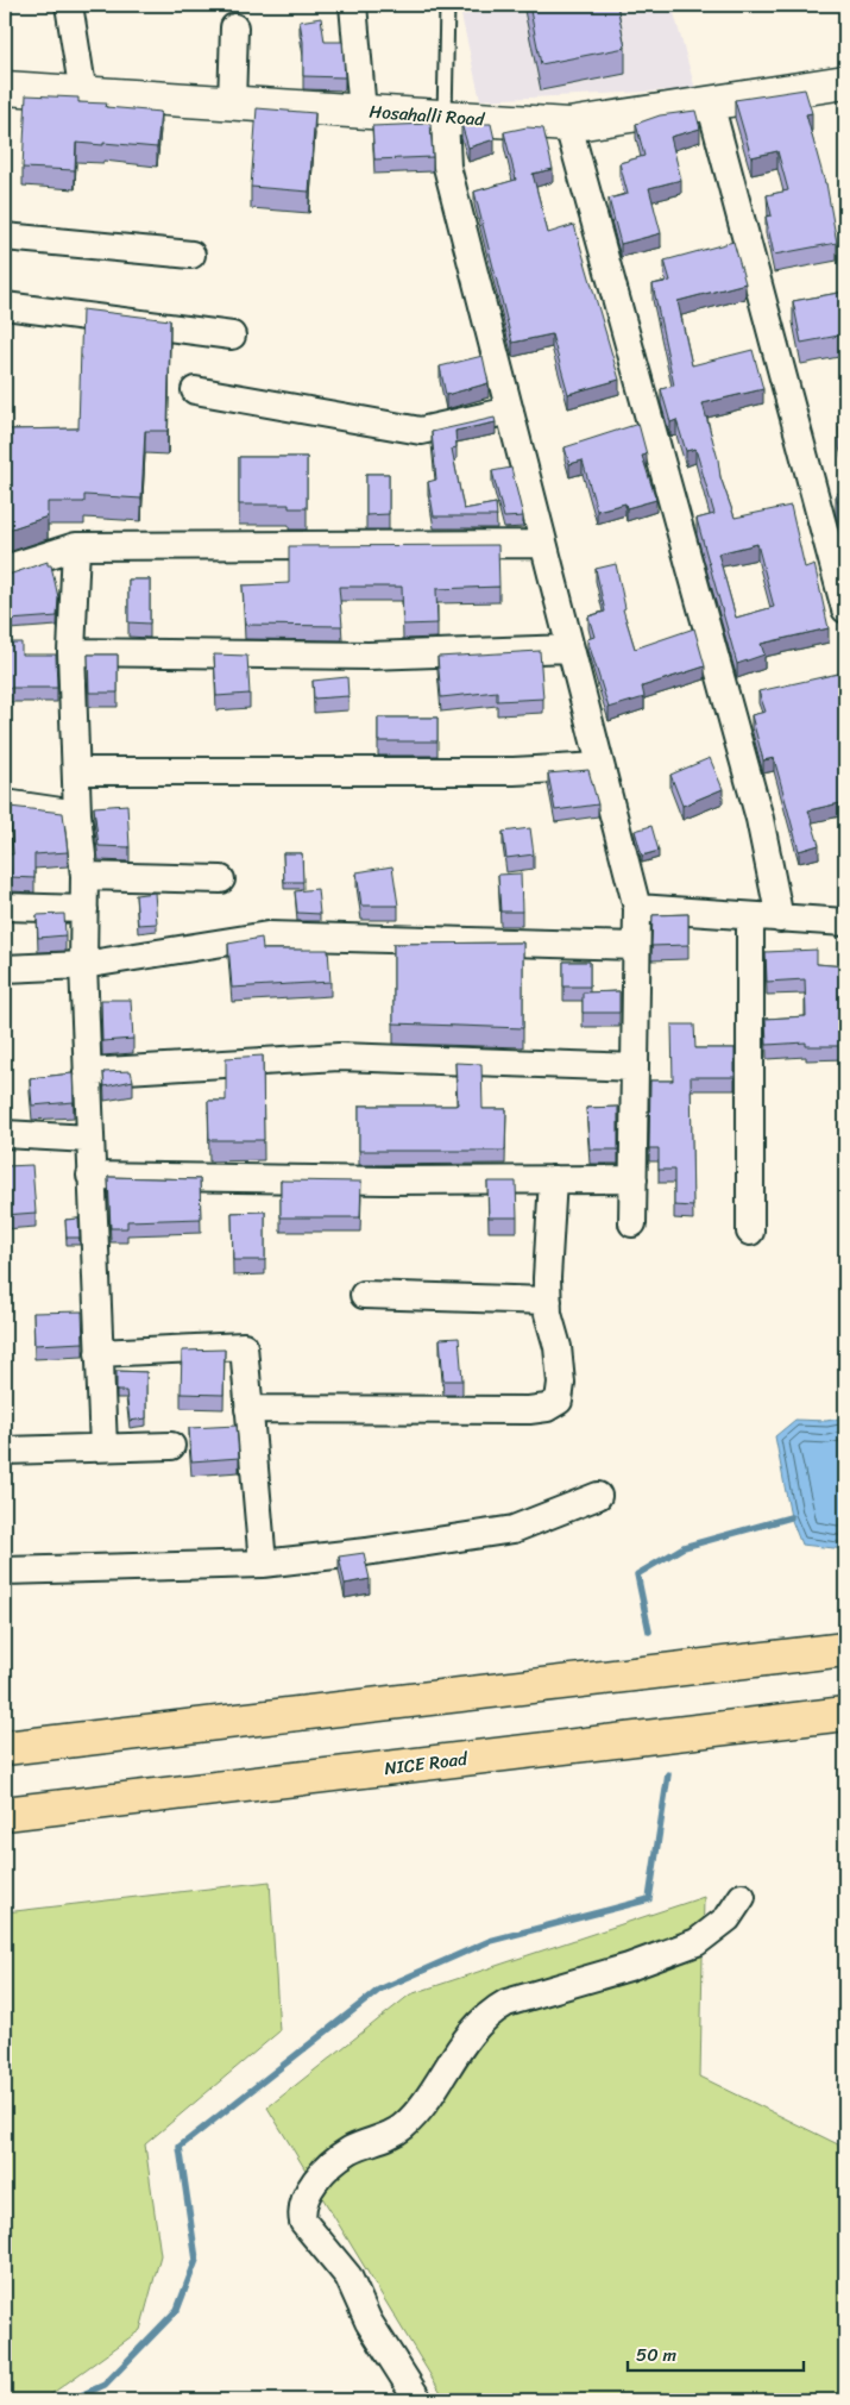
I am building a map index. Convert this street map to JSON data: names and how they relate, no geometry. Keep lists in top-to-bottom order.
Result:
{
  "streets": {
    "highway": ["NICE Road"],
    "street": ["Hosahalli Road"]
  },
  "scale_bar": "50 m"
}
